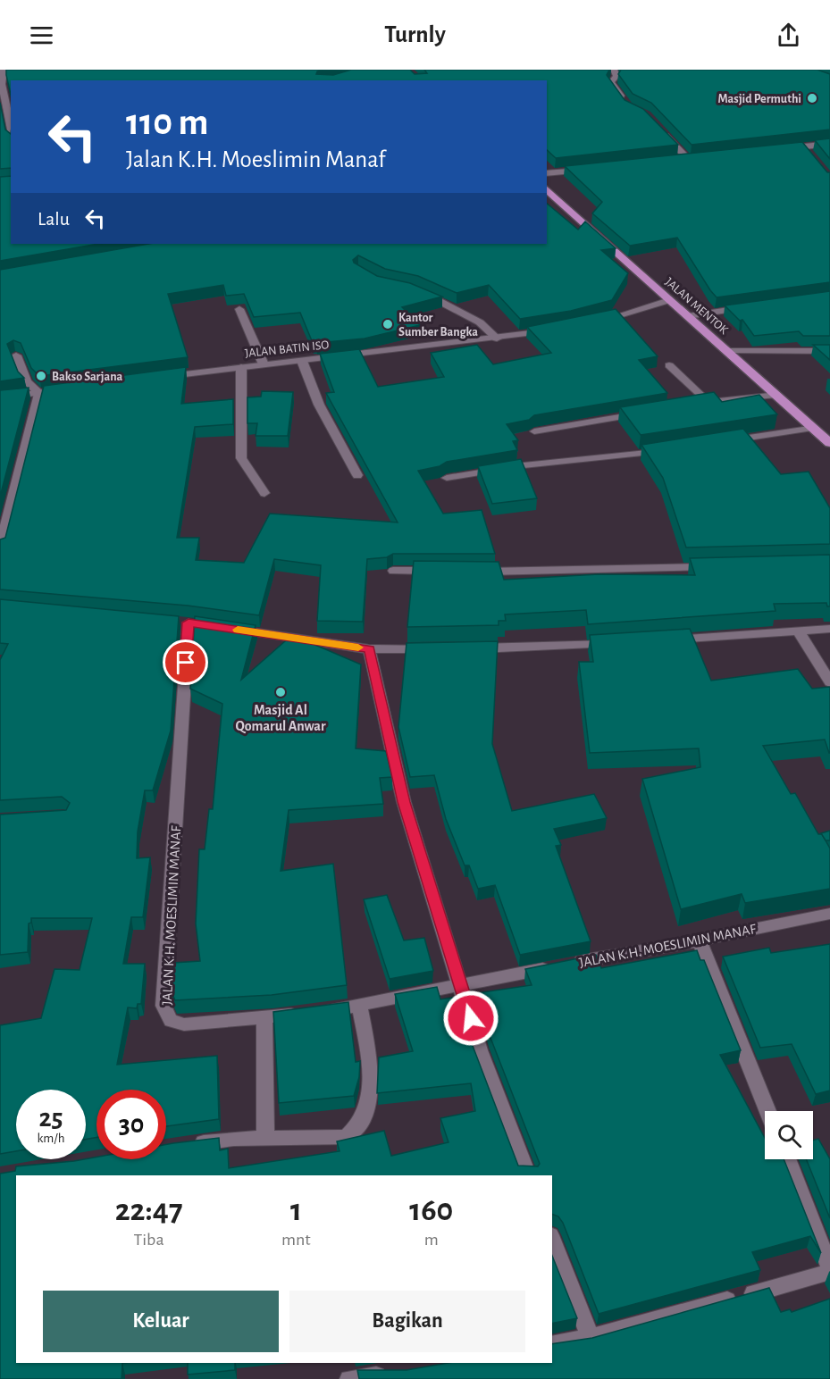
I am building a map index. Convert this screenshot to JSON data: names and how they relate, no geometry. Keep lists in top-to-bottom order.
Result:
{
  "streets": {
    "highway": ["JALAN MENTOK"],
    "street": ["JALAN BATIN ISO", "JALAN K.H. MOESLIMIN MANAF"]
  },
  "places": [
    "Masjid Permuthi",
    "Kantor Sumber Bangka",
    "Bakso Sarjana",
    "Masjid Al Qomarul Anwar"
  ],
  "page": {
    "header": "Turnly",
    "turn": ["110 m", "Jalan K.H. Moeslimin Manaf"],
    "then": "Lalu",
    "speed": "25 km/h",
    "limit": "30",
    "eta": [
      "22:47",
      "Tiba",
      "1",
      "mnt",
      "160",
      "m"
    ],
    "buttons": ["Keluar", "Bagikan"]
  }
}
